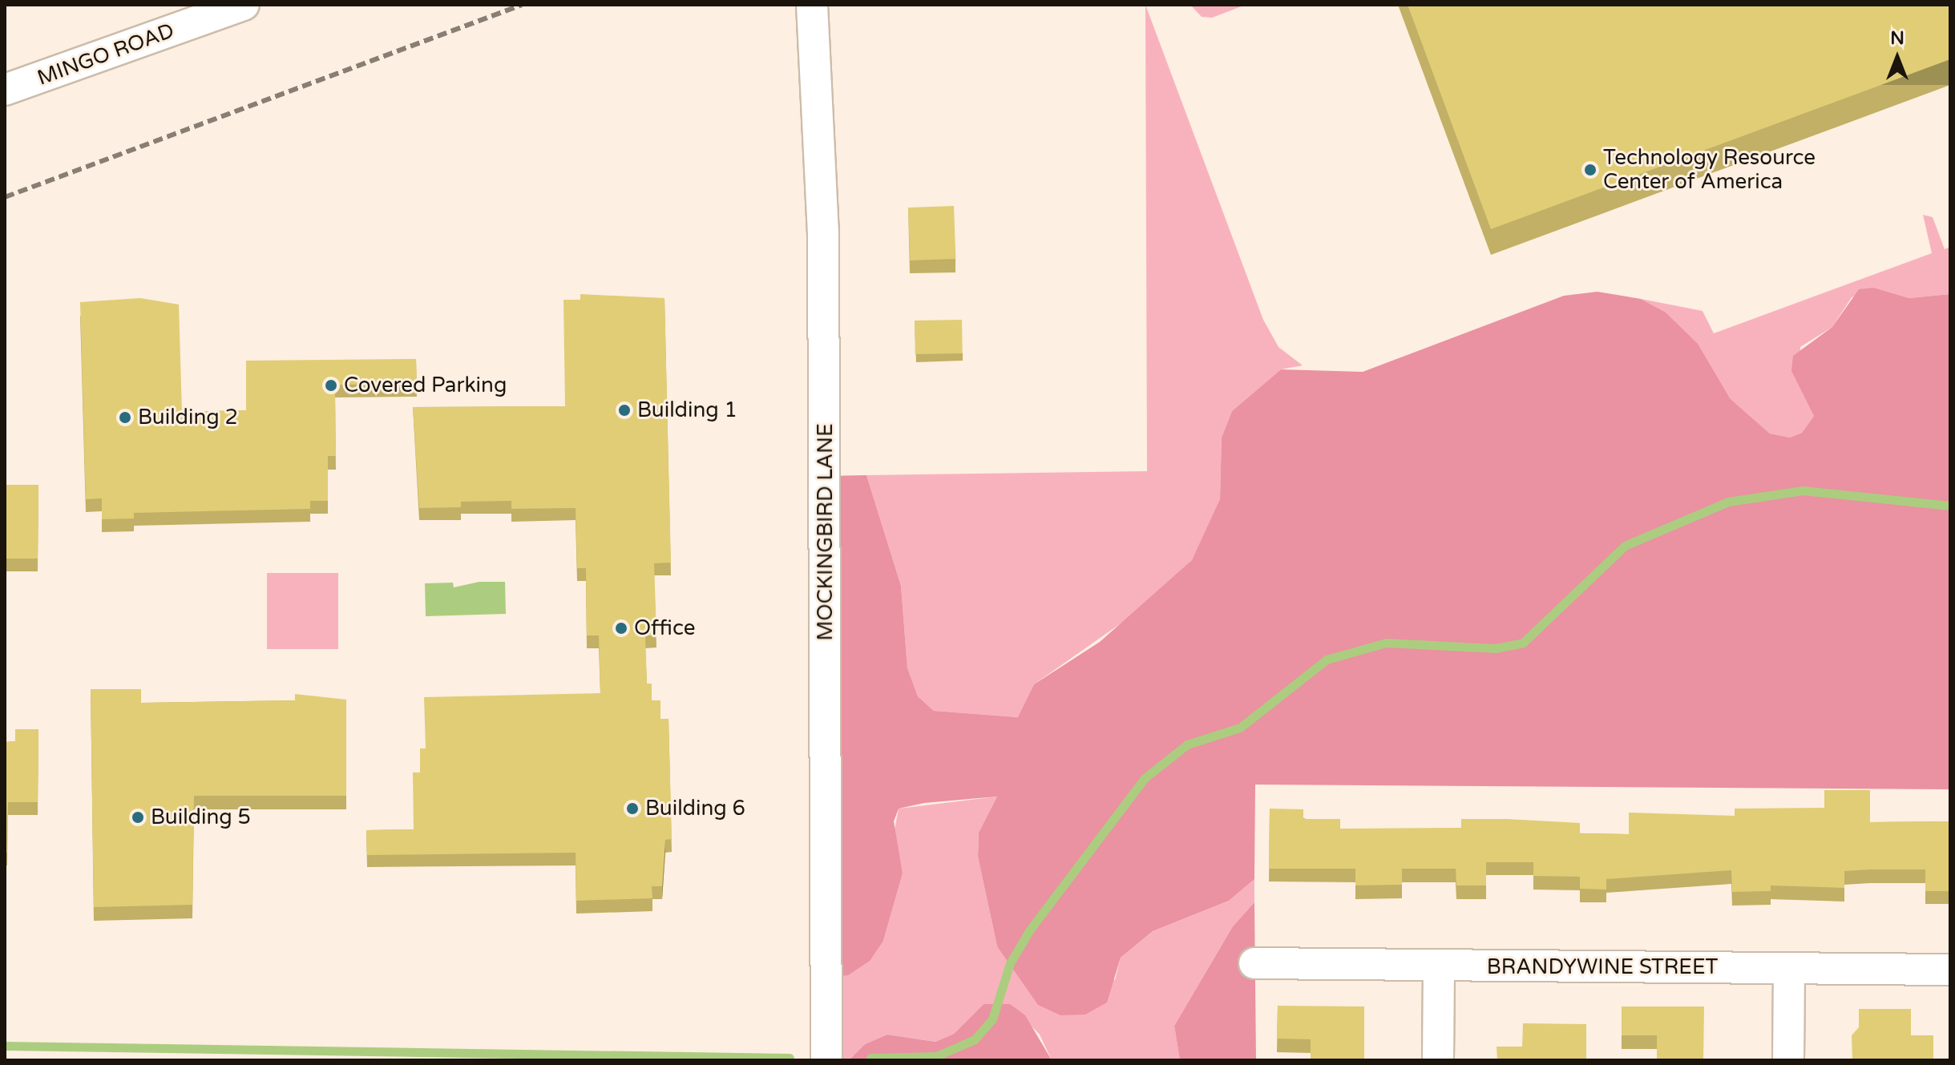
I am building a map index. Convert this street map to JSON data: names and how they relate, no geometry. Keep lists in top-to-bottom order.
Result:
{
  "streets": {
    "street": ["MINGO ROAD", "MOCKINGBIRD LANE", "BRANDYWINE STREET"]
  },
  "places": [
    "Technology Resource Center of America",
    "Covered Parking",
    "Building 1",
    "Building 2",
    "Office",
    "Building 6",
    "Building 5"
  ],
  "north": "top"
}
